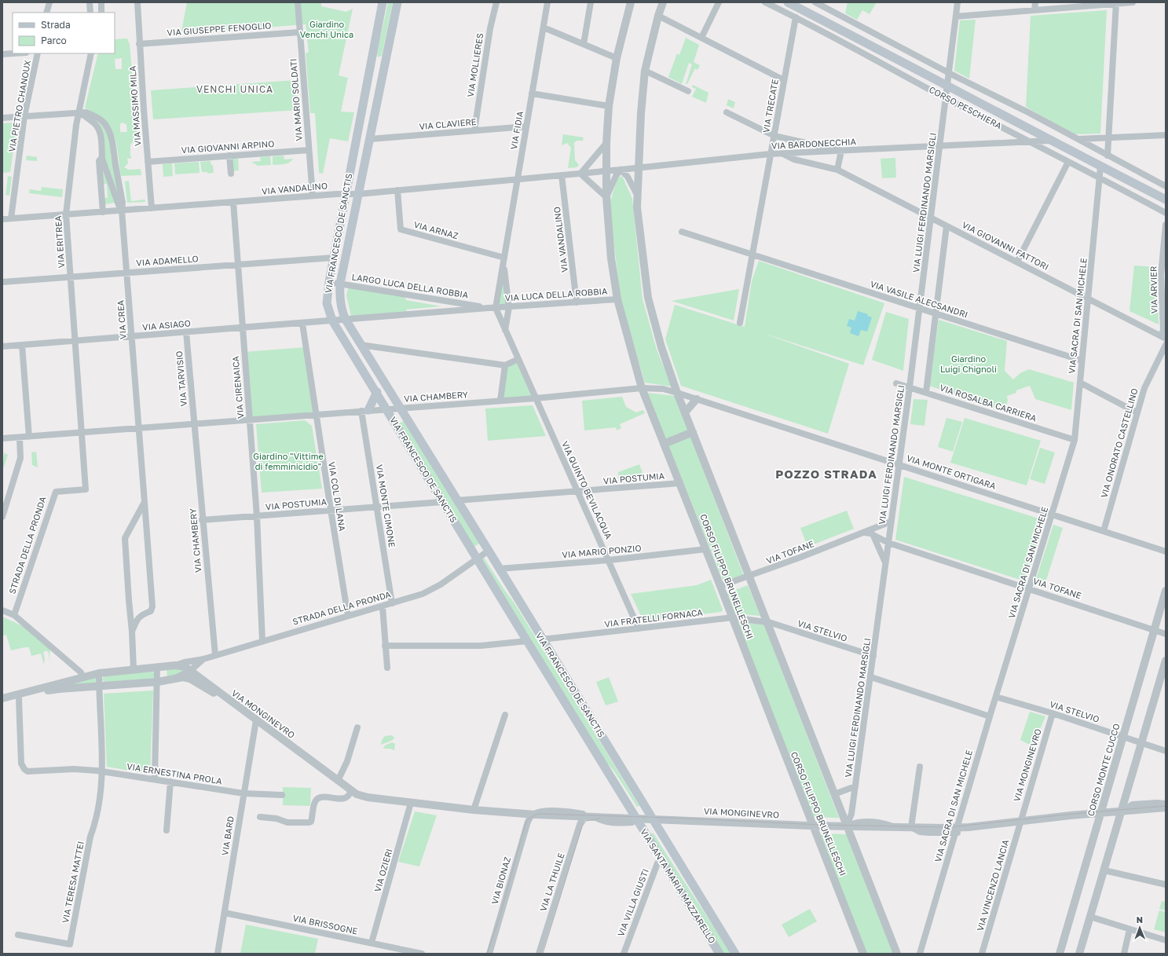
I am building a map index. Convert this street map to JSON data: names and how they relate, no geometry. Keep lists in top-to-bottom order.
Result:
{
  "streets": {
    "main road": ["CORSO PESCHIERA", "VIA FRANCESCO DE SANCTIS", "VIA SANTA MARIA MAZZARELLO"],
    "street": [
      "VIA GIUSEPPE FENOGLIO",
      "VIA MOLLIERES",
      "VIA MARIO SOLDATI",
      "VIA PIETRO CHANOUX",
      "VIA MASSIMO MILA",
      "VIA TRECATE",
      "VIA CLAVIERE",
      "VIA FIDIA",
      "VIA BARDONECCHIA",
      "VIA GIOVANNI ARPINO",
      "VIA VANDALINO",
      "VIA LUIGI FERDINANDO MARSIGLI",
      "VIA ARNAZ",
      "VIA ERITREA",
      "VIA GIOVANNI FATTORI",
      "VIA ADAMELLO",
      "LARGO LUCA DELLA ROBBIA",
      "VIA ARVIER",
      "VIA LUCA DELLA ROBBIA",
      "VIA VASILE ALECSANDRI",
      "VIA SACRA DI SAN MICHELE",
      "VIA CREA",
      "VIA ASIAGO",
      "VIA TARVISIO",
      "VIA CIRENAICA",
      "VIA CHAMBERY",
      "VIA ROSALBA CARRIERA",
      "VIA ONORATO CASTELLINO",
      "VIA MONTE ORTIGARA",
      "VIA POSTUMIA",
      "VIA QUINTO BEVILACQUA",
      "VIA COL DI LANA",
      "VIA MONTE CIMONE",
      "STRADA DELLA PRONDA",
      "VIA MARIO PONZIO",
      "VIA TOFANE",
      "CORSO FILIPPO BRUNELLESCHI",
      "VIA FRATELLI FORNACA",
      "VIA STELVIO",
      "VIA MONGINEVRO",
      "CORSO MONTE CUCCO",
      "VIA ERNESTINA PROLA",
      "VIA BARD",
      "VIA OZIERI",
      "VIA BIONAZ",
      "VIA TERESA MATTEI",
      "VIA LA THUILE",
      "VIA VINCENZO LANCIA",
      "VIA VILLA GIUSTI",
      "VIA BRISSOGNE"
    ]
  },
  "crossings": [
    ["VIA GIUSEPPE FENOGLIO", "VIA MARIO SOLDATI"],
    ["VIA GIUSEPPE FENOGLIO", "VIA MASSIMO MILA"],
    ["VIA MOLLIERES", "VIA CLAVIERE"],
    ["VIA MARIO SOLDATI", "VIA GIOVANNI ARPINO"],
    ["VIA MARIO SOLDATI", "VIA VANDALINO"],
    ["VIA PIETRO CHANOUX", "VIA VANDALINO"],
    ["VIA MASSIMO MILA", "VIA GIOVANNI ARPINO"],
    ["VIA MASSIMO MILA", "VIA VANDALINO"],
    ["VIA TRECATE", "CORSO PESCHIERA"],
    ["VIA TRECATE", "VIA BARDONECCHIA"],
    ["VIA TRECATE", "VIA VASILE ALECSANDRI"],
    ["CORSO PESCHIERA", "VIA BARDONECCHIA"],
    ["CORSO PESCHIERA", "VIA LUIGI FERDINANDO MARSIGLI"],
    ["CORSO PESCHIERA", "VIA SACRA DI SAN MICHELE"],
    ["VIA CLAVIERE", "VIA FIDIA"],
    ["VIA CLAVIERE", "VIA FRANCESCO DE SANCTIS"],
    ["VIA FIDIA", "VIA VANDALINO"],
    ["VIA FIDIA", "VIA ARNAZ"],
    ["VIA FIDIA", "LARGO LUCA DELLA ROBBIA"],
    ["VIA FIDIA", "VIA LUCA DELLA ROBBIA"],
    ["VIA FIDIA", "VIA QUINTO BEVILACQUA"],
    ["VIA BARDONECCHIA", "VIA VANDALINO"],
    ["VIA BARDONECCHIA", "VIA LUIGI FERDINANDO MARSIGLI"],
    ["VIA BARDONECCHIA", "VIA GIOVANNI FATTORI"],
    ["VIA BARDONECCHIA", "CORSO FILIPPO BRUNELLESCHI"],
    ["VIA VANDALINO", "VIA ARNAZ"],
    ["VIA VANDALINO", "VIA FRANCESCO DE SANCTIS"],
    ["VIA VANDALINO", "VIA ERITREA"],
    ["VIA VANDALINO", "VIA LUCA DELLA ROBBIA"],
    ["VIA VANDALINO", "VIA CREA"],
    ["VIA VANDALINO", "VIA CIRENAICA"],
    ["VIA VANDALINO", "CORSO FILIPPO BRUNELLESCHI"],
    ["VIA LUIGI FERDINANDO MARSIGLI", "VIA GIOVANNI FATTORI"],
    ["VIA LUIGI FERDINANDO MARSIGLI", "VIA VASILE ALECSANDRI"],
    ["VIA LUIGI FERDINANDO MARSIGLI", "VIA ROSALBA CARRIERA"],
    ["VIA LUIGI FERDINANDO MARSIGLI", "VIA MONTE ORTIGARA"],
    ["VIA LUIGI FERDINANDO MARSIGLI", "VIA TOFANE"],
    ["VIA LUIGI FERDINANDO MARSIGLI", "VIA STELVIO"],
    ["VIA LUIGI FERDINANDO MARSIGLI", "VIA MONGINEVRO"],
    ["VIA FRANCESCO DE SANCTIS", "VIA ADAMELLO"],
    ["VIA FRANCESCO DE SANCTIS", "LARGO LUCA DELLA ROBBIA"],
    ["VIA FRANCESCO DE SANCTIS", "VIA ASIAGO"],
    ["VIA FRANCESCO DE SANCTIS", "VIA CHAMBERY"],
    ["VIA FRANCESCO DE SANCTIS", "VIA POSTUMIA"],
    ["VIA FRANCESCO DE SANCTIS", "STRADA DELLA PRONDA"],
    ["VIA FRANCESCO DE SANCTIS", "VIA MARIO PONZIO"],
    ["VIA FRANCESCO DE SANCTIS", "VIA FRATELLI FORNACA"],
    ["VIA FRANCESCO DE SANCTIS", "VIA MONGINEVRO"],
    ["VIA FRANCESCO DE SANCTIS", "VIA SANTA MARIA MAZZARELLO"],
    ["VIA ERITREA", "VIA ADAMELLO"],
    ["VIA ERITREA", "VIA ASIAGO"],
    ["VIA ERITREA", "VIA CHAMBERY"],
    ["VIA ERITREA", "STRADA DELLA PRONDA"],
    ["VIA GIOVANNI FATTORI", "VIA ARVIER"],
    ["VIA GIOVANNI FATTORI", "VIA SACRA DI SAN MICHELE"],
    ["VIA ADAMELLO", "VIA CREA"],
    ["VIA ADAMELLO", "VIA CIRENAICA"],
    ["LARGO LUCA DELLA ROBBIA", "VIA LUCA DELLA ROBBIA"],
    ["LARGO LUCA DELLA ROBBIA", "VIA ASIAGO"],
    ["LARGO LUCA DELLA ROBBIA", "VIA QUINTO BEVILACQUA"],
    ["VIA LUCA DELLA ROBBIA", "VIA QUINTO BEVILACQUA"],
    ["VIA LUCA DELLA ROBBIA", "CORSO FILIPPO BRUNELLESCHI"],
    ["VIA VASILE ALECSANDRI", "VIA SACRA DI SAN MICHELE"],
    ["VIA SACRA DI SAN MICHELE", "VIA ROSALBA CARRIERA"],
    ["VIA SACRA DI SAN MICHELE", "VIA MONTE ORTIGARA"],
    ["VIA SACRA DI SAN MICHELE", "VIA TOFANE"],
    ["VIA SACRA DI SAN MICHELE", "VIA STELVIO"],
    ["VIA SACRA DI SAN MICHELE", "VIA MONGINEVRO"],
    ["VIA CREA", "VIA ASIAGO"],
    ["VIA CREA", "VIA CHAMBERY"],
    ["VIA ASIAGO", "VIA TARVISIO"],
    ["VIA ASIAGO", "VIA CIRENAICA"],
    ["VIA ASIAGO", "VIA COL DI LANA"],
    ["VIA TARVISIO", "VIA CHAMBERY"],
    ["VIA CIRENAICA", "VIA CHAMBERY"],
    ["VIA CIRENAICA", "VIA POSTUMIA"],
    ["VIA CHAMBERY", "VIA MONTE ORTIGARA"],
    ["VIA CHAMBERY", "VIA QUINTO BEVILACQUA"],
    ["VIA CHAMBERY", "VIA COL DI LANA"],
    ["VIA CHAMBERY", "VIA MONTE CIMONE"],
    ["VIA CHAMBERY", "STRADA DELLA PRONDA"],
    ["VIA CHAMBERY", "CORSO FILIPPO BRUNELLESCHI"],
    ["VIA ONORATO CASTELLINO", "VIA MONTE ORTIGARA"],
    ["VIA POSTUMIA", "VIA QUINTO BEVILACQUA"],
    ["VIA POSTUMIA", "VIA COL DI LANA"],
    ["VIA POSTUMIA", "VIA MONTE CIMONE"],
    ["VIA POSTUMIA", "STRADA DELLA PRONDA"],
    ["VIA POSTUMIA", "CORSO FILIPPO BRUNELLESCHI"],
    ["VIA QUINTO BEVILACQUA", "VIA MARIO PONZIO"],
    ["VIA QUINTO BEVILACQUA", "VIA FRATELLI FORNACA"],
    ["VIA COL DI LANA", "STRADA DELLA PRONDA"],
    ["VIA MONTE CIMONE", "STRADA DELLA PRONDA"],
    ["STRADA DELLA PRONDA", "VIA MONGINEVRO"],
    ["VIA MARIO PONZIO", "CORSO FILIPPO BRUNELLESCHI"],
    ["VIA TOFANE", "CORSO FILIPPO BRUNELLESCHI"],
    ["VIA TOFANE", "CORSO MONTE CUCCO"],
    ["CORSO FILIPPO BRUNELLESCHI", "VIA FRATELLI FORNACA"],
    ["CORSO FILIPPO BRUNELLESCHI", "VIA MONGINEVRO"],
    ["VIA FRATELLI FORNACA", "VIA STELVIO"],
    ["VIA STELVIO", "VIA MONGINEVRO"],
    ["VIA STELVIO", "CORSO MONTE CUCCO"],
    ["VIA MONGINEVRO", "CORSO MONTE CUCCO"],
    ["VIA MONGINEVRO", "VIA BARD"],
    ["VIA MONGINEVRO", "VIA OZIERI"],
    ["VIA MONGINEVRO", "VIA BIONAZ"],
    ["VIA MONGINEVRO", "VIA LA THUILE"],
    ["VIA MONGINEVRO", "VIA VINCENZO LANCIA"],
    ["VIA MONGINEVRO", "VIA SANTA MARIA MAZZARELLO"],
    ["VIA ERNESTINA PROLA", "VIA BARD"],
    ["VIA ERNESTINA PROLA", "VIA TERESA MATTEI"],
    ["VIA BARD", "VIA BRISSOGNE"],
    ["VIA OZIERI", "VIA BRISSOGNE"],
    ["VIA SANTA MARIA MAZZARELLO", "VIA VILLA GIUSTI"]
  ],
  "districts": ["VENCHI UNICA", "POZZO STRADA"],
  "parks": ["Giardino Venchi Unica", "Giardino Luigi Chignoli", "Giardino \"Vittime di femminicidio\""],
  "legend": ["Strada", "Parco"],
  "north": "top"
}
